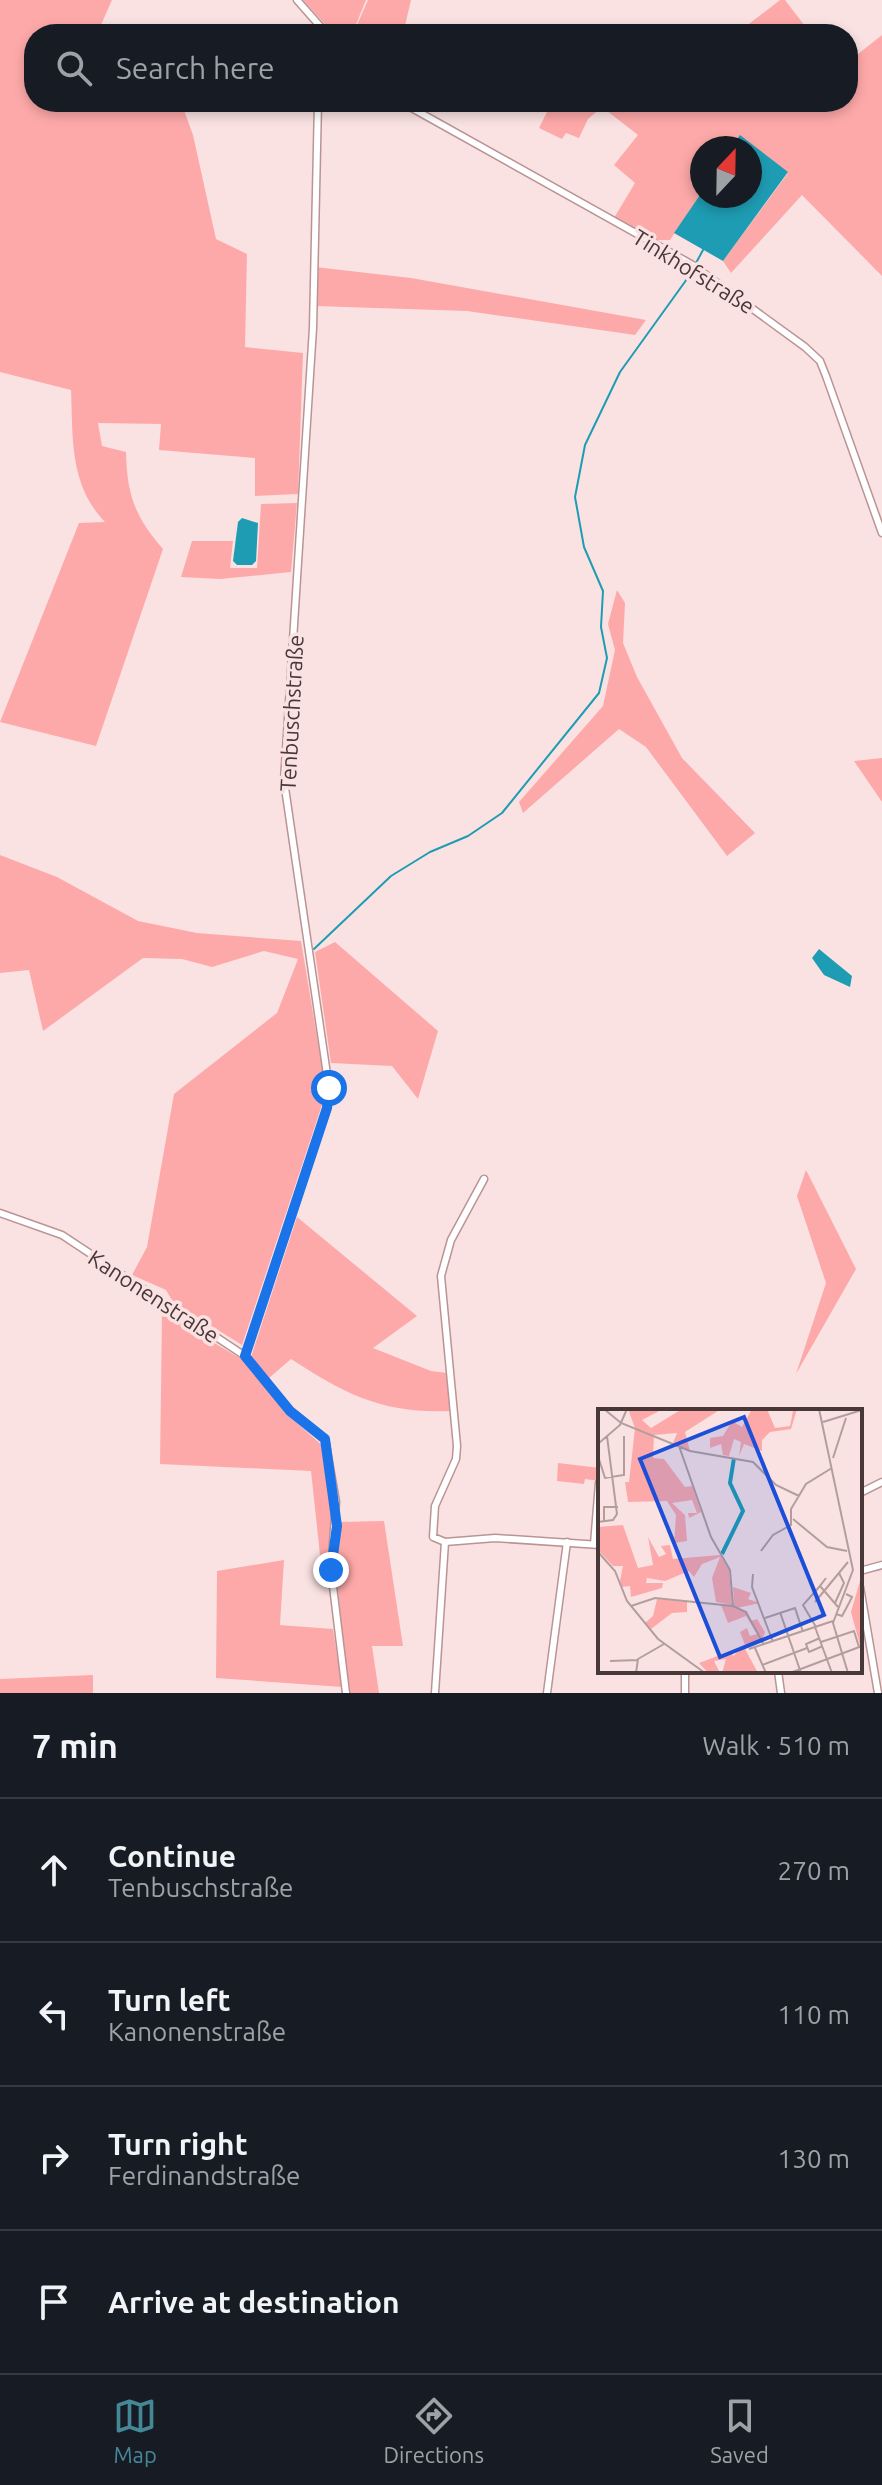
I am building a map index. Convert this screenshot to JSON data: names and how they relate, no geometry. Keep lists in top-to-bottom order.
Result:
{
  "streets": {
    "street": ["Tinkhofstraße", "Tenbuschstraße", "Kanonenstraße"]
  },
  "crossings": [
    ["Tenbuschstraße", "Kanonenstraße"]
  ],
  "north": "top",
  "page": {
    "search": "Search here",
    "heading": ["7 min", "Walk · 510 m"],
    "list": [
      ["Continue", "Tenbuschstraße", "270 m"],
      ["Turn left", "Kanonenstraße", "110 m"],
      ["Turn right", "Ferdinandstraße", "130 m"],
      "Arrive at destination"
    ],
    "nav": ["Map", "Directions", "Saved"]
  }
}
